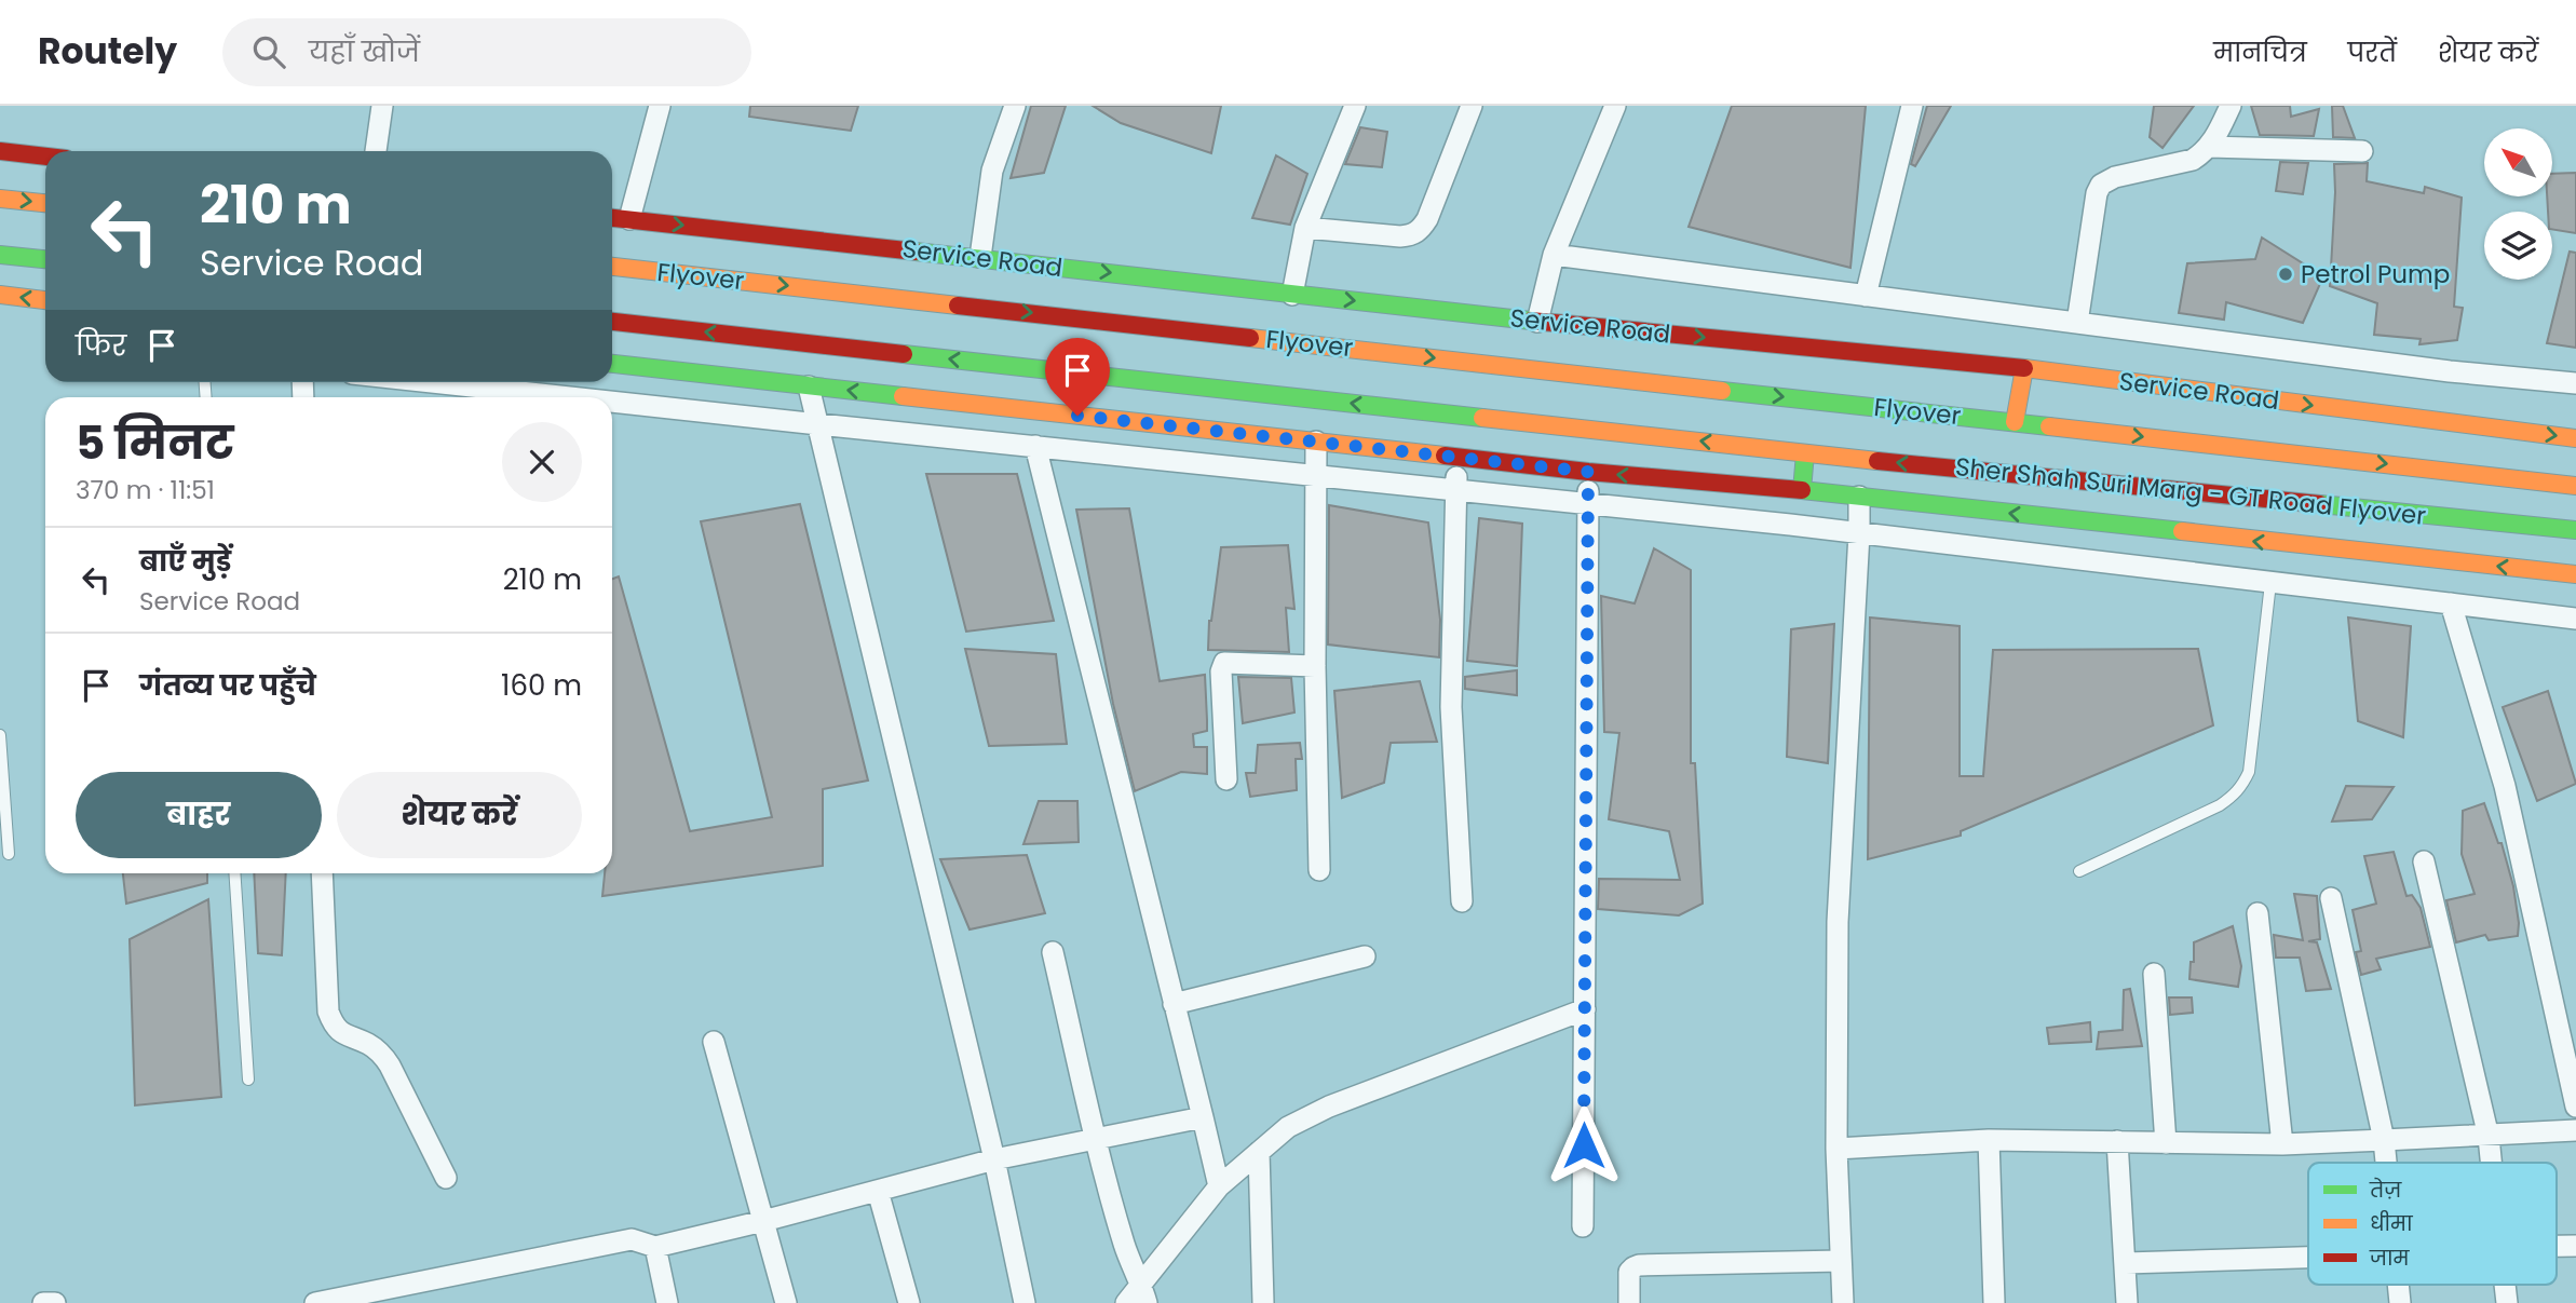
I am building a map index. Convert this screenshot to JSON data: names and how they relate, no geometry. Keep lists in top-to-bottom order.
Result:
{
  "streets": {
    "main road": ["Service Road", "Flyover", "Sher Shah Suri Marg - GT Road Flyover"]
  },
  "crossings": [
    ["Flyover", "Sher Shah Suri Marg - GT Road Flyover"]
  ],
  "places": ["Petrol Pump"],
  "legend": ["तेज़", "धीमा", "जाम"],
  "north": "top left",
  "page": {
    "header": "Routely",
    "search": "यहाँ खोजें",
    "nav": ["मानचित्र", "परतें", "शेयर करें"],
    "turn": ["210 m", "Service Road"],
    "then": "फिर",
    "heading": ["5 मिनट", "370 m · 11:51"],
    "list": [
      {
        "name": "बाएँ मुड़ें",
        "note": "Service Road",
        "value": "210 m"
      },
      {
        "name": "गंतव्य पर पहुँचे",
        "value": "160 m"
      }
    ],
    "buttons": ["बाहर", "शेयर करें"]
  }
}
